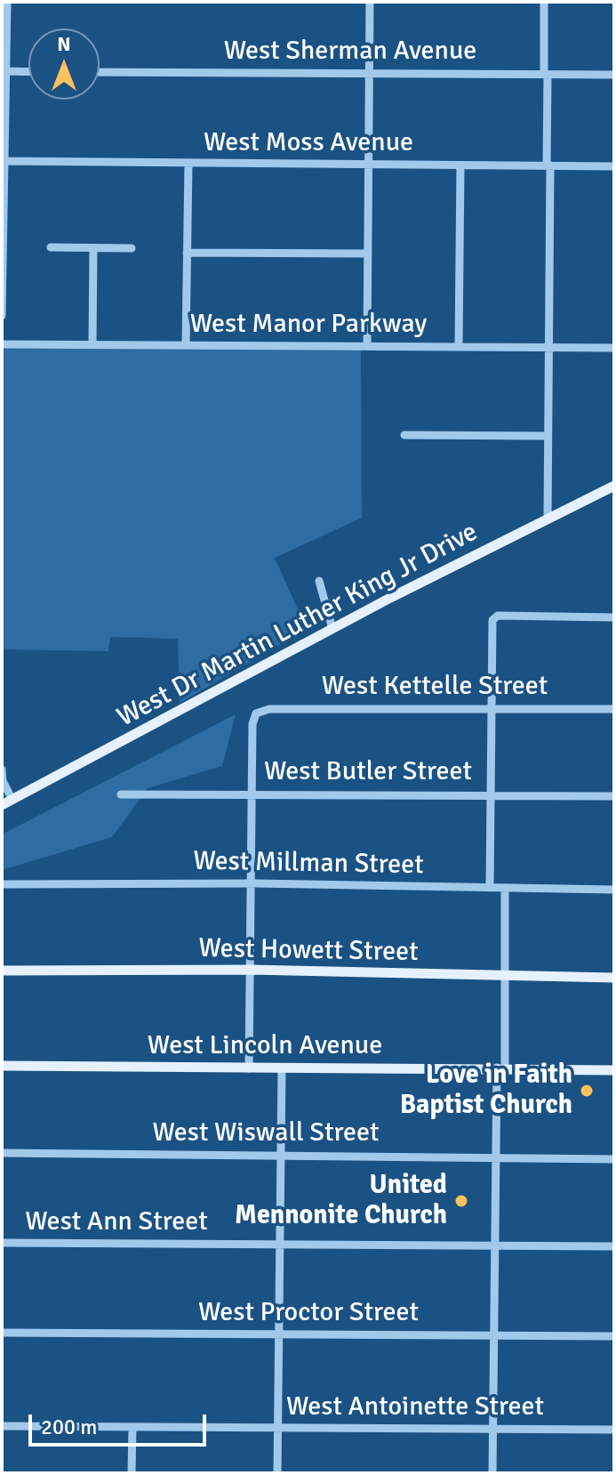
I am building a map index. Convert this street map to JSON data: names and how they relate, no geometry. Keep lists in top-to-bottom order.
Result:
{
  "streets": {
    "main road": ["West Dr Martin Luther King Jr Drive", "West Howett Street", "West Lincoln Avenue"],
    "street": [
      "West Sherman Avenue",
      "West Moss Avenue",
      "West Manor Parkway",
      "West Kettelle Street",
      "West Butler Street",
      "West Millman Street",
      "West Wiswall Street",
      "West Ann Street",
      "West Proctor Street",
      "West Antoinette Street"
    ]
  },
  "crossings": [
    ["West Kettelle Street", "West Butler Street"]
  ],
  "places": ["Love in Faith Baptist Church", "United Mennonite Church"],
  "scale_bar": "200 m",
  "north": "top"
}
